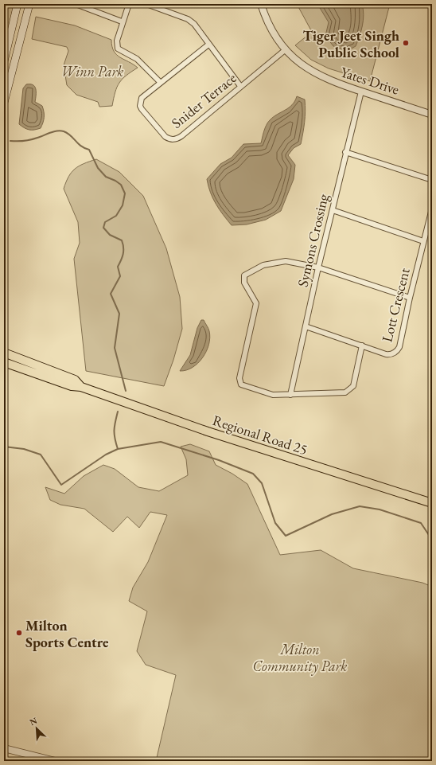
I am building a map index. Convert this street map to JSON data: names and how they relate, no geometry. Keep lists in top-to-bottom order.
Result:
{
  "streets": {
    "main road": ["Regional Road 25"],
    "street": [
      "Yates Drive",
      "Snider Terrace",
      "Symons Crossing",
      "Lott Crescent"
    ]
  },
  "crossings": [
    ["Yates Drive", "Snider Terrace"],
    ["Yates Drive", "Symons Crossing"],
    ["Symons Crossing", "Lott Crescent"]
  ],
  "parks": ["Winn Park", "Milton Community Park"],
  "places": ["Tiger Jeet Singh Public School", "Milton Sports Centre"],
  "north": "top left"
}
